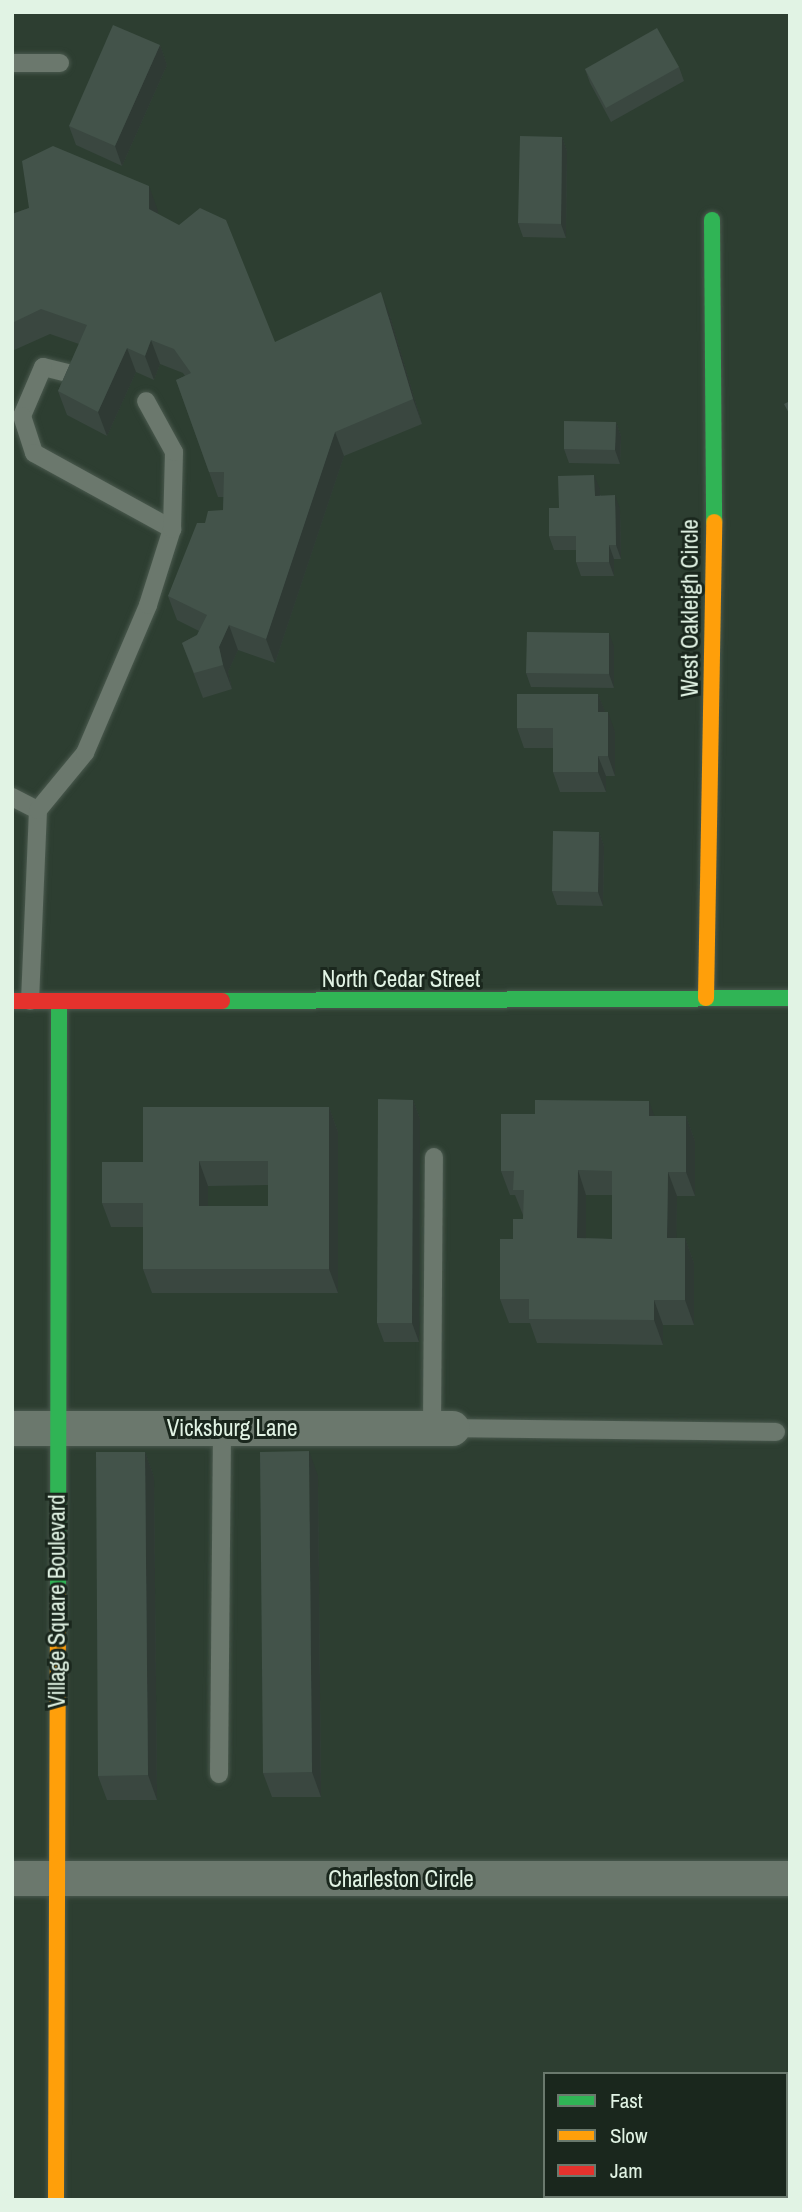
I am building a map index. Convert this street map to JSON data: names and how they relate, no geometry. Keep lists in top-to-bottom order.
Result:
{
  "streets": {
    "street": [
      "West Oakleigh Circle",
      "North Cedar Street",
      "Vicksburg Lane",
      "Village Square Boulevard",
      "Charleston Circle"
    ]
  },
  "crossings": [
    ["West Oakleigh Circle", "North Cedar Street"],
    ["North Cedar Street", "Village Square Boulevard"],
    ["Vicksburg Lane", "Village Square Boulevard"],
    ["Village Square Boulevard", "Charleston Circle"]
  ],
  "legend": ["Fast", "Slow", "Jam"]
}
